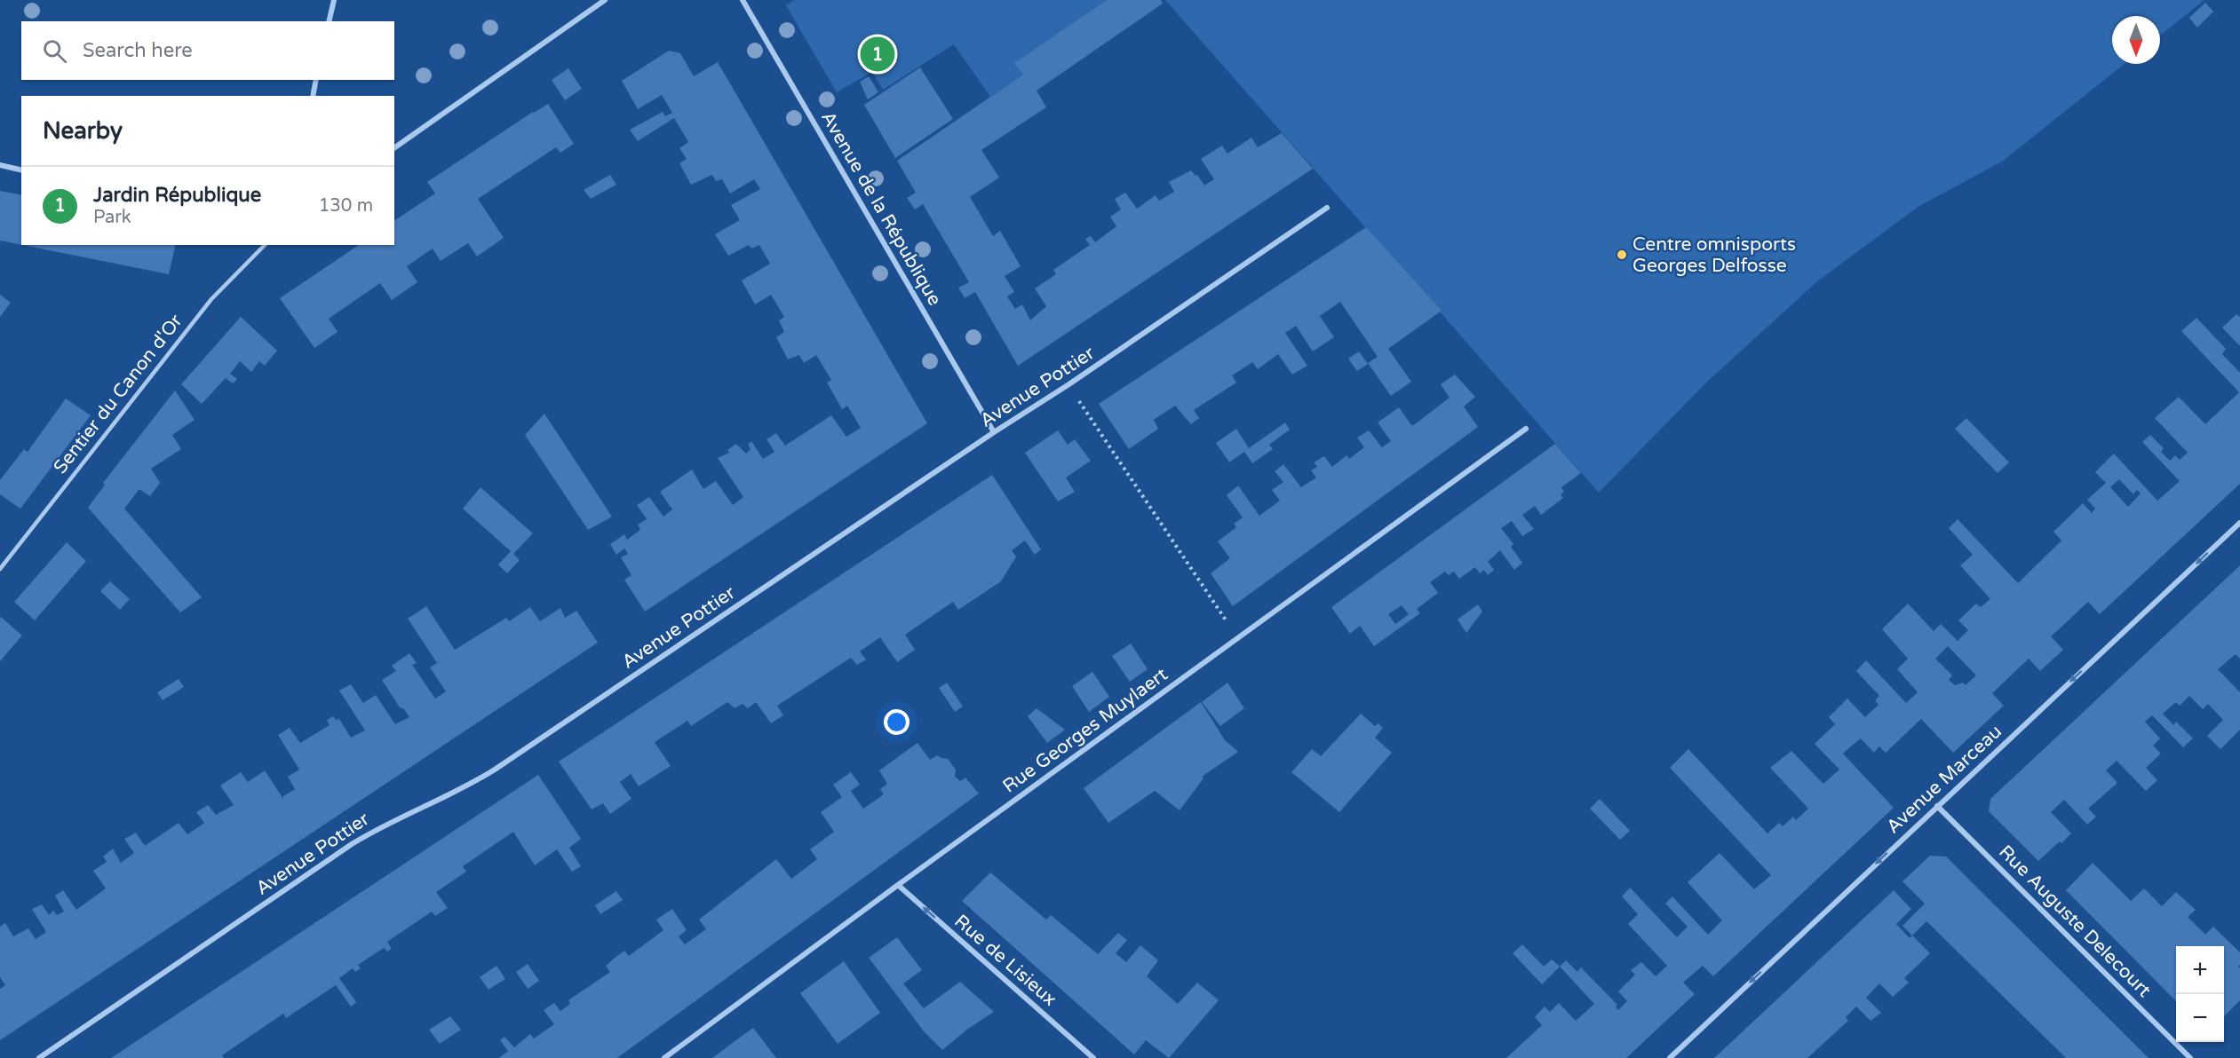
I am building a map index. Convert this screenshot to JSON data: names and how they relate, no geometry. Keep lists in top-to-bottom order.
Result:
{
  "streets": {
    "street": [
      "Avenue de la République",
      "Avenue Pottier",
      "Rue Georges Muylaert",
      "Avenue Marceau",
      "Rue Auguste Delecourt",
      "Rue de Lisieux"
    ],
    "lane": ["Sentier du Canon d'Or"]
  },
  "crossings": [
    ["Avenue de la République", "Avenue Pottier"],
    ["Rue Georges Muylaert", "Rue de Lisieux"],
    ["Avenue Marceau", "Rue Auguste Delecourt"]
  ],
  "one_way": ["Avenue Marceau", "Rue de Lisieux"],
  "places": ["Centre omnisports Georges Delfosse"],
  "north": "bottom",
  "page": {
    "search": "Search here",
    "pins": "1",
    "heading": "Nearby",
    "list": [
      {
        "mark": "1",
        "name": "Jardin République",
        "note": "Park",
        "value": "130 m"
      }
    ],
    "map_buttons": ["+", "−"]
  }
}
